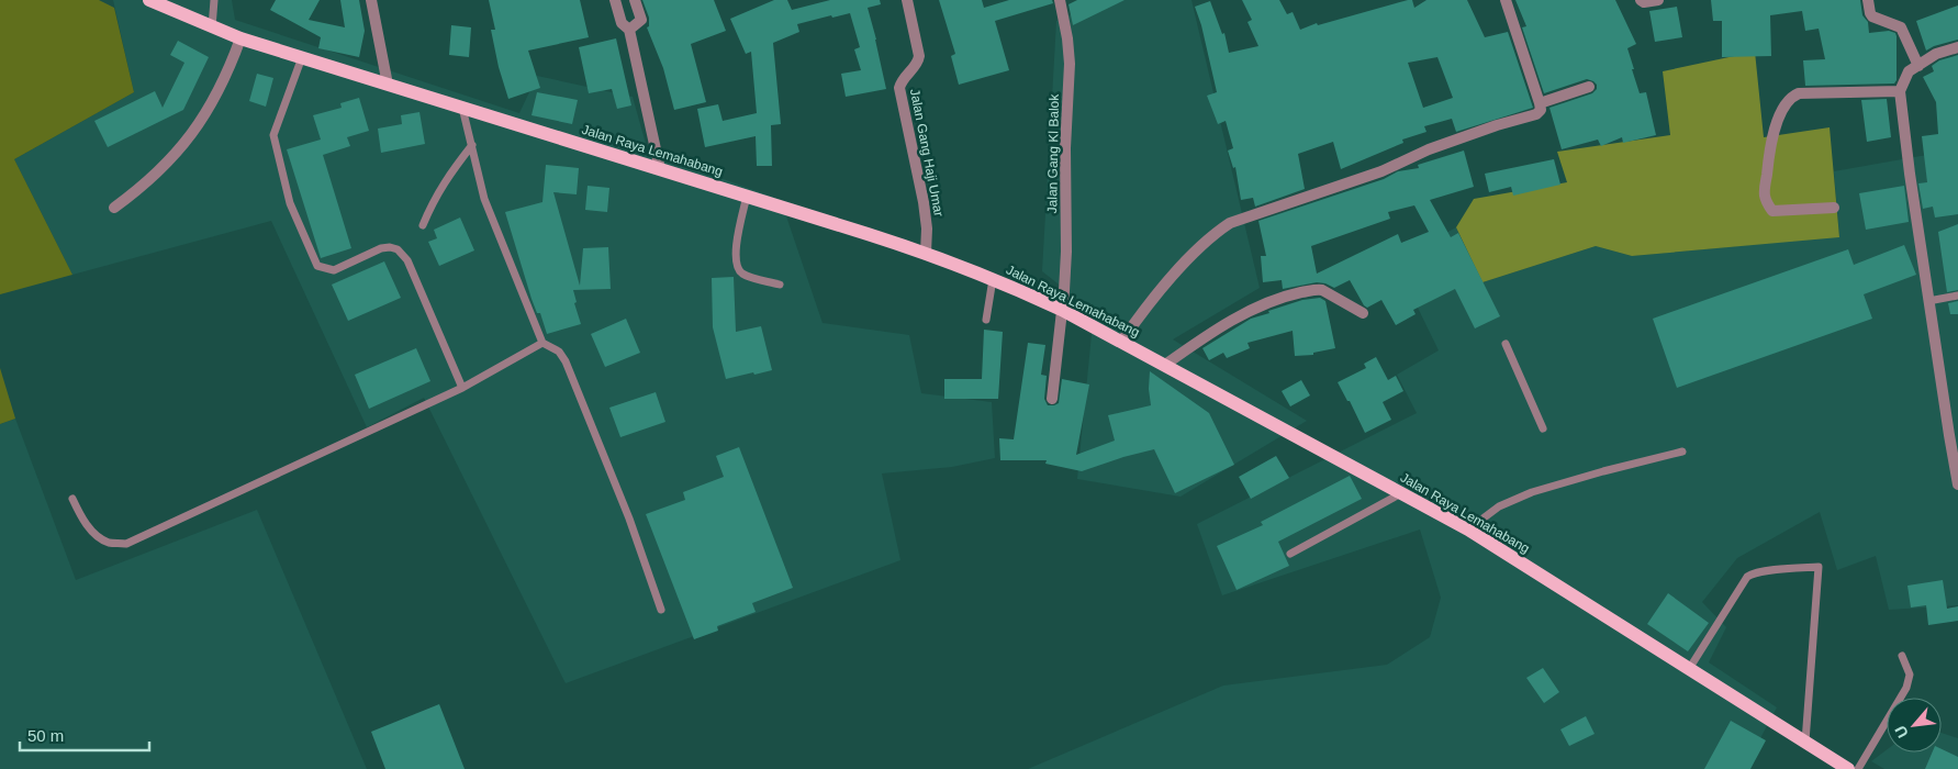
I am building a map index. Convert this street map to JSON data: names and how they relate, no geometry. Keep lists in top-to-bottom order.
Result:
{
  "streets": {
    "main road": ["Jalan Raya Lemahabang"],
    "street": ["Jalan Gang Haji Umar", "Jalan Gang Kl Balok"]
  },
  "crossings": [
    ["Jalan Raya Lemahabang", "Jalan Gang Haji Umar"],
    ["Jalan Raya Lemahabang", "Jalan Gang Kl Balok"]
  ],
  "scale_bar": "50 m",
  "north": "bottom left"
}
